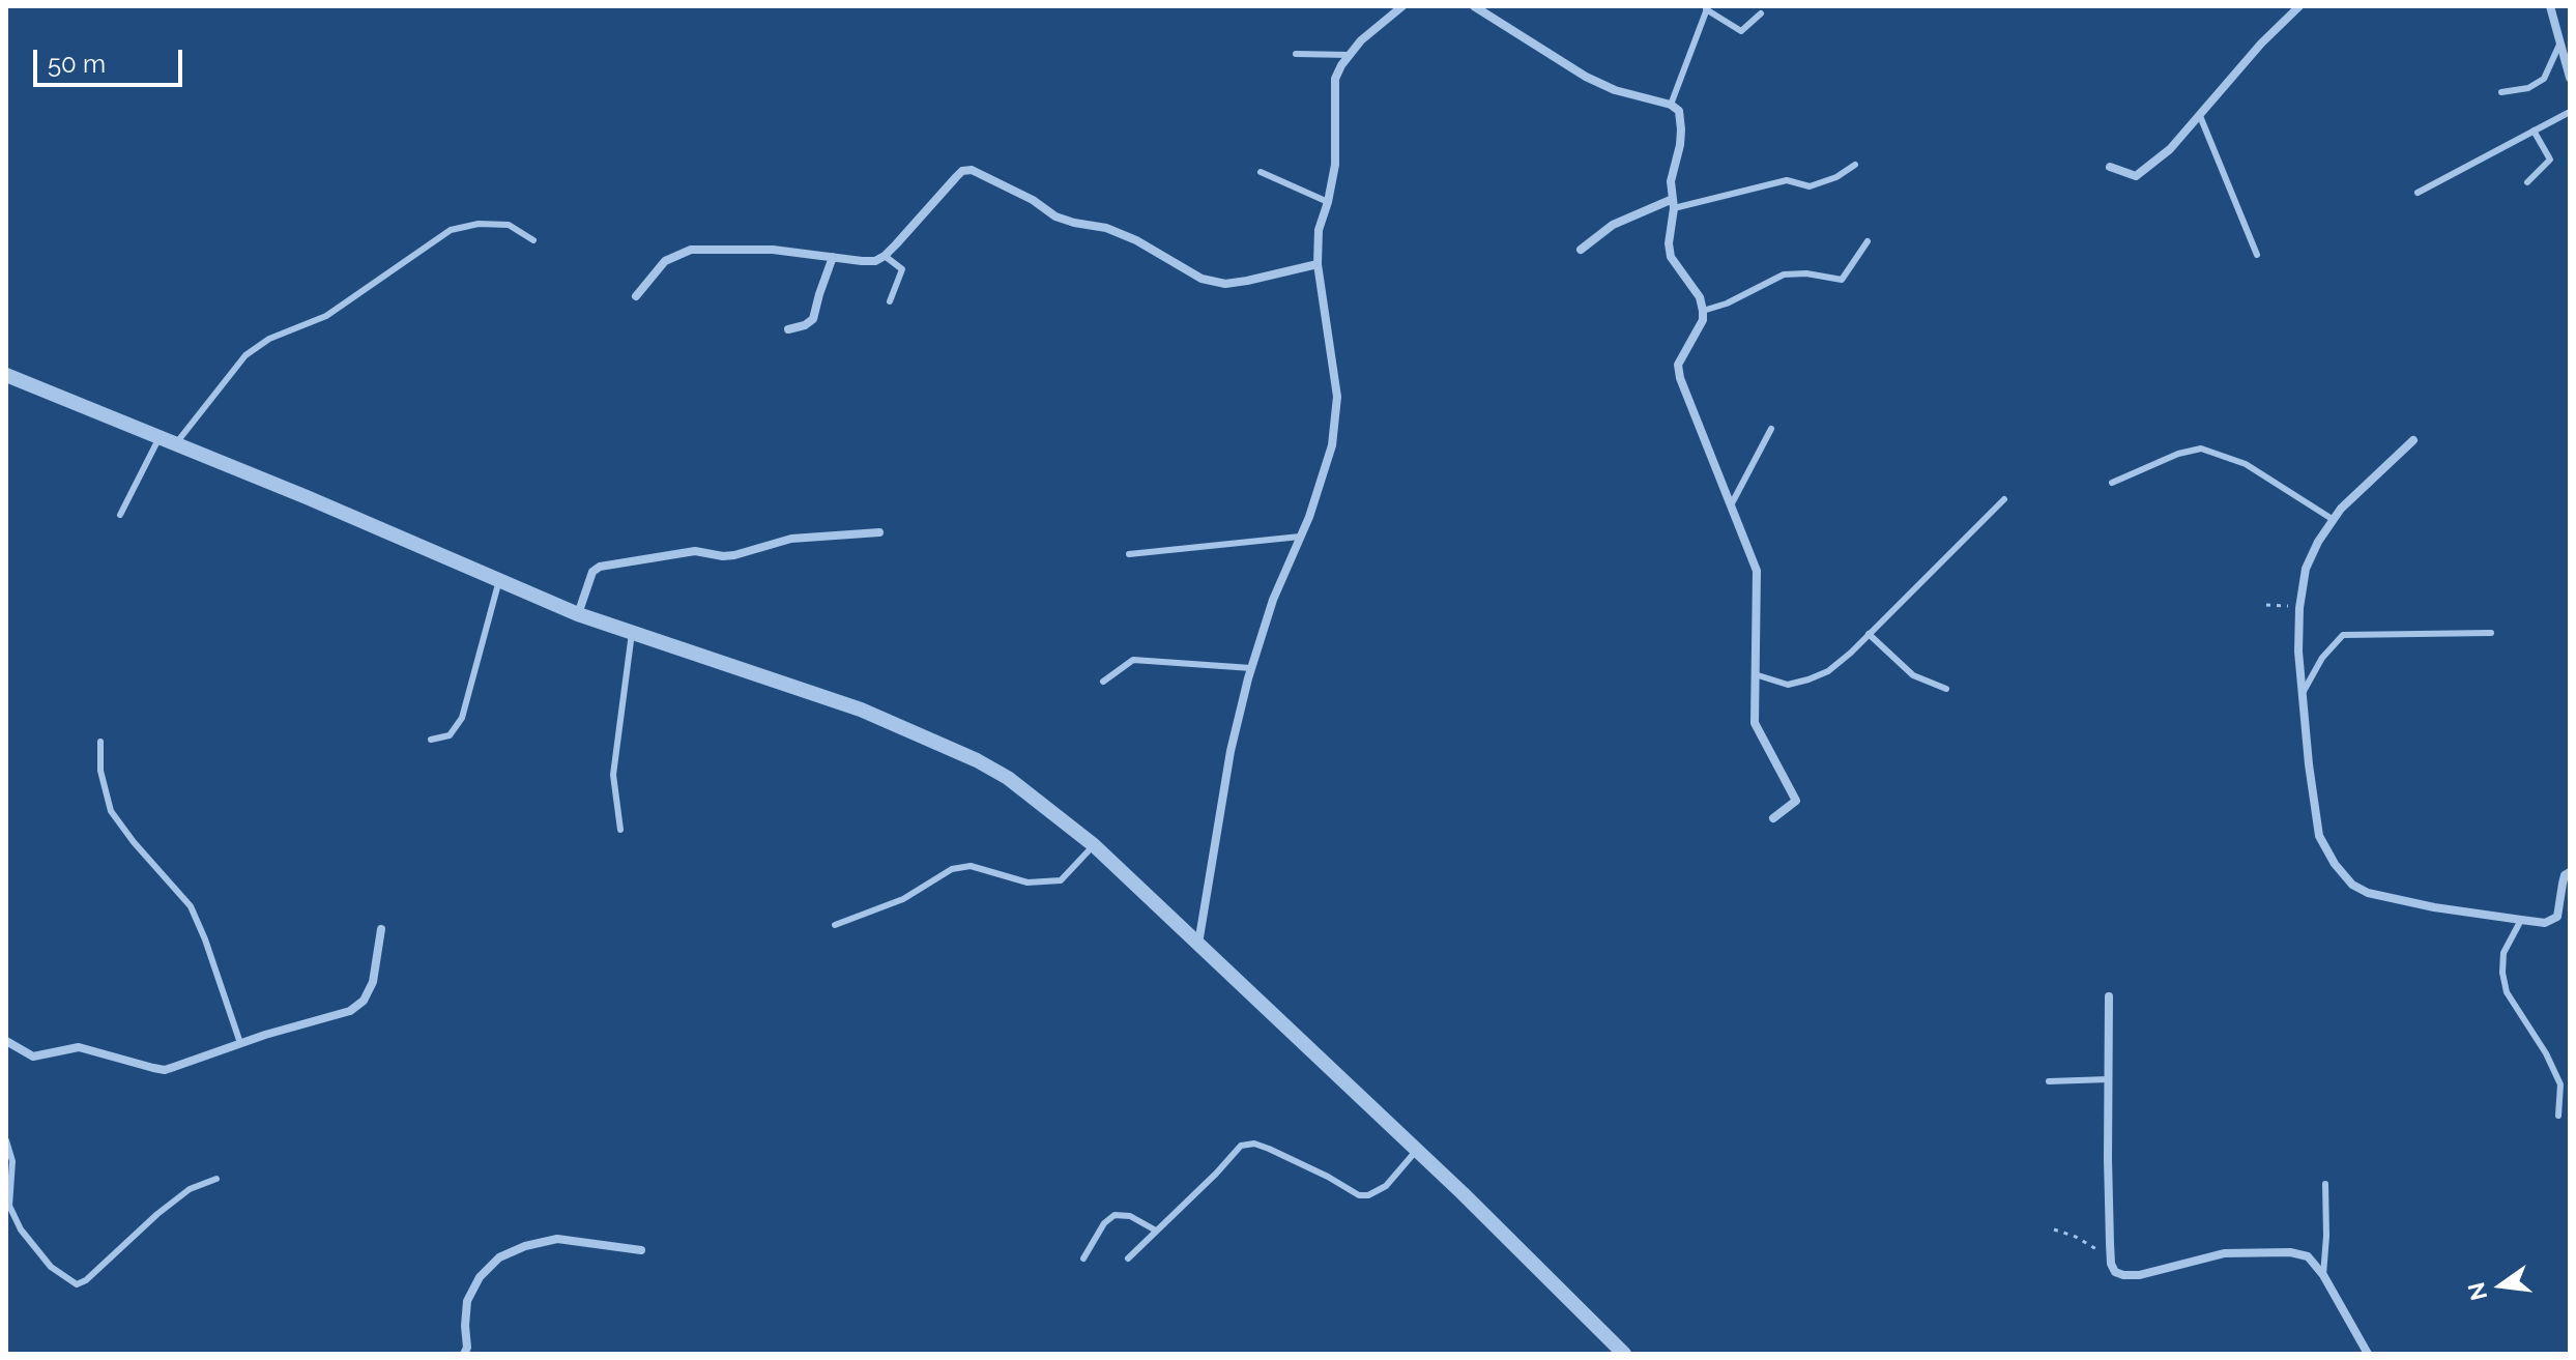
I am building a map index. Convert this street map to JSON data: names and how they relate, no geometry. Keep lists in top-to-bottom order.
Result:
{
  "scale_bar": "50 m",
  "north": "left"
}
